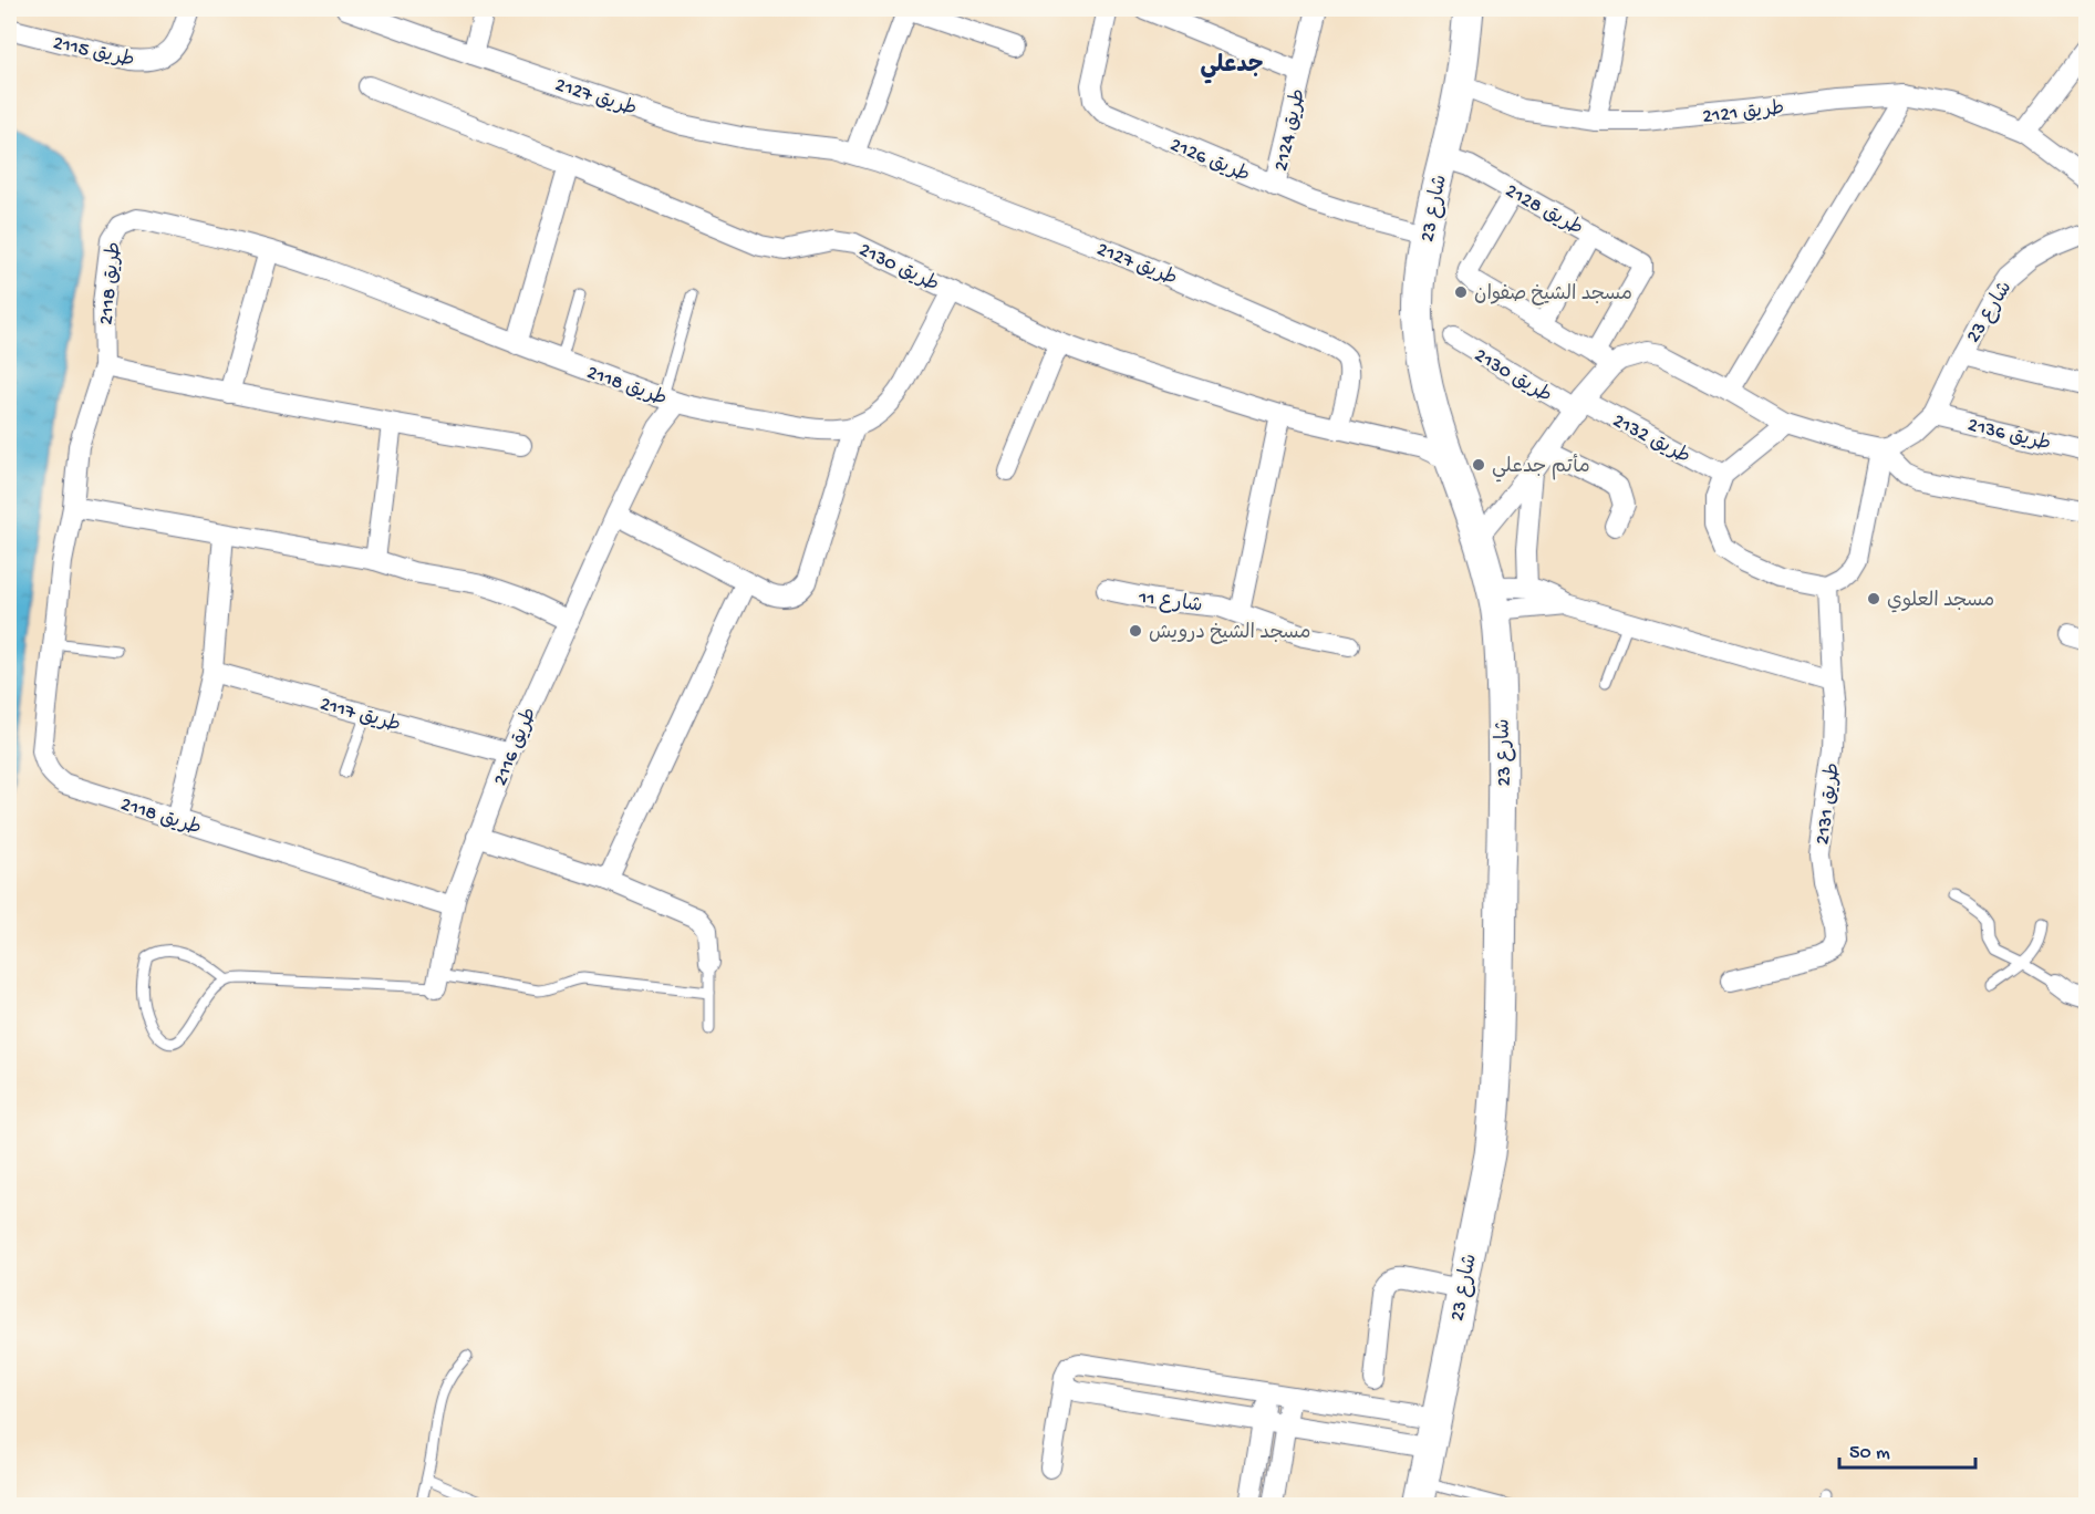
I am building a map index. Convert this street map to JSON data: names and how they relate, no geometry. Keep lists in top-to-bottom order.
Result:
{
  "streets": {
    "street": [
      "طريق 2115",
      "طريق 2127",
      "طريق 2121",
      "طريق 2124",
      "طريق 2126",
      "شارع 23",
      "طريق 2128",
      "طريق 2130",
      "طريق 2118",
      "طريق 2136",
      "طريق 2132",
      "شارع 11",
      "طريق 2117",
      "طريق 2116",
      "طريق 2131"
    ]
  },
  "crossings": [
    ["طريق 2127", "طريق 2130"],
    ["طريق 2121", "شارع 23"],
    ["طريق 2124", "طريق 2126"],
    ["طريق 2126", "شارع 23"],
    ["شارع 23", "طريق 2128"],
    ["شارع 23", "طريق 2130"],
    ["شارع 23", "طريق 2136"],
    ["شارع 23", "طريق 2132"],
    ["شارع 23", "طريق 2131"],
    ["طريق 2130", "طريق 2118"],
    ["طريق 2130", "طريق 2132"],
    ["طريق 2118", "طريق 2116"],
    ["طريق 2132", "طريق 2131"],
    ["طريق 2117", "طريق 2116"]
  ],
  "districts": ["جدعلي"],
  "places": [
    "مسجد الشيخ صفوان",
    "مأتم جدعلي",
    "مسجد العلوي",
    "مسجد الشيخ درويش"
  ],
  "scale_bar": "50 m"
}
